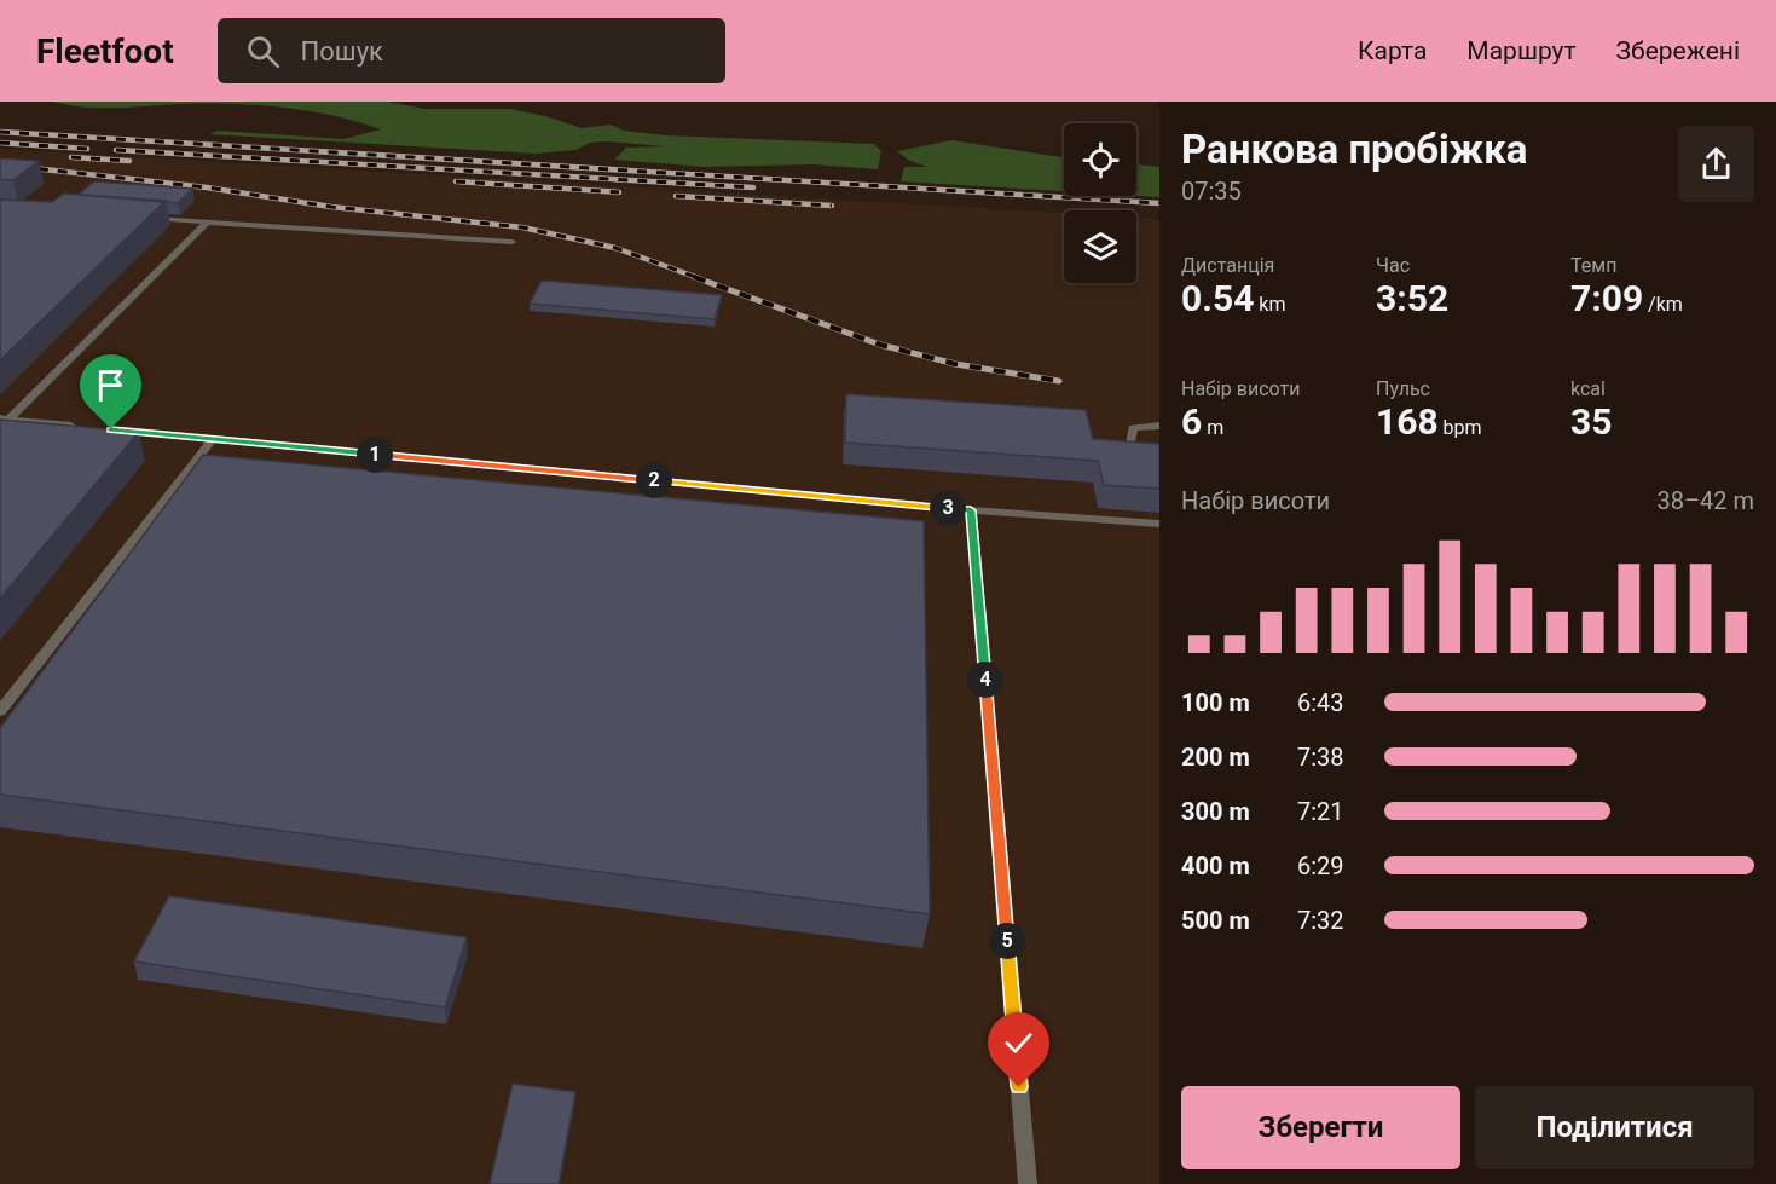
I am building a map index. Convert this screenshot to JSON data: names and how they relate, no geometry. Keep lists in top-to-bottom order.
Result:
{
  "page": {
    "header": "Fleetfoot",
    "search": "Пошук",
    "nav": ["Карта", "Маршрут", "Збережені"],
    "heading": ["Ранкова пробіжка", "07:35"],
    "stats": [
      ["Дистанція", "0.54 km"],
      ["Час", "3:52"],
      ["Темп", "7:09 /km"],
      ["Набір висоти", "6 m"],
      ["Пульс", "168 bpm"],
      ["kcal", "35"]
    ],
    "pins": [
      "1",
      "2",
      "3",
      "4",
      "5"
    ],
    "chart": ["Набір висоти", "38–42 m"],
    "list": [
      {
        "name": "100 m",
        "note": "6:43"
      },
      {
        "name": "200 m",
        "note": "7:38"
      },
      {
        "name": "300 m",
        "note": "7:21"
      },
      {
        "name": "400 m",
        "note": "6:29"
      },
      {
        "name": "500 m",
        "note": "7:32"
      }
    ],
    "buttons": ["Зберегти", "Поділитися"]
  }
}
